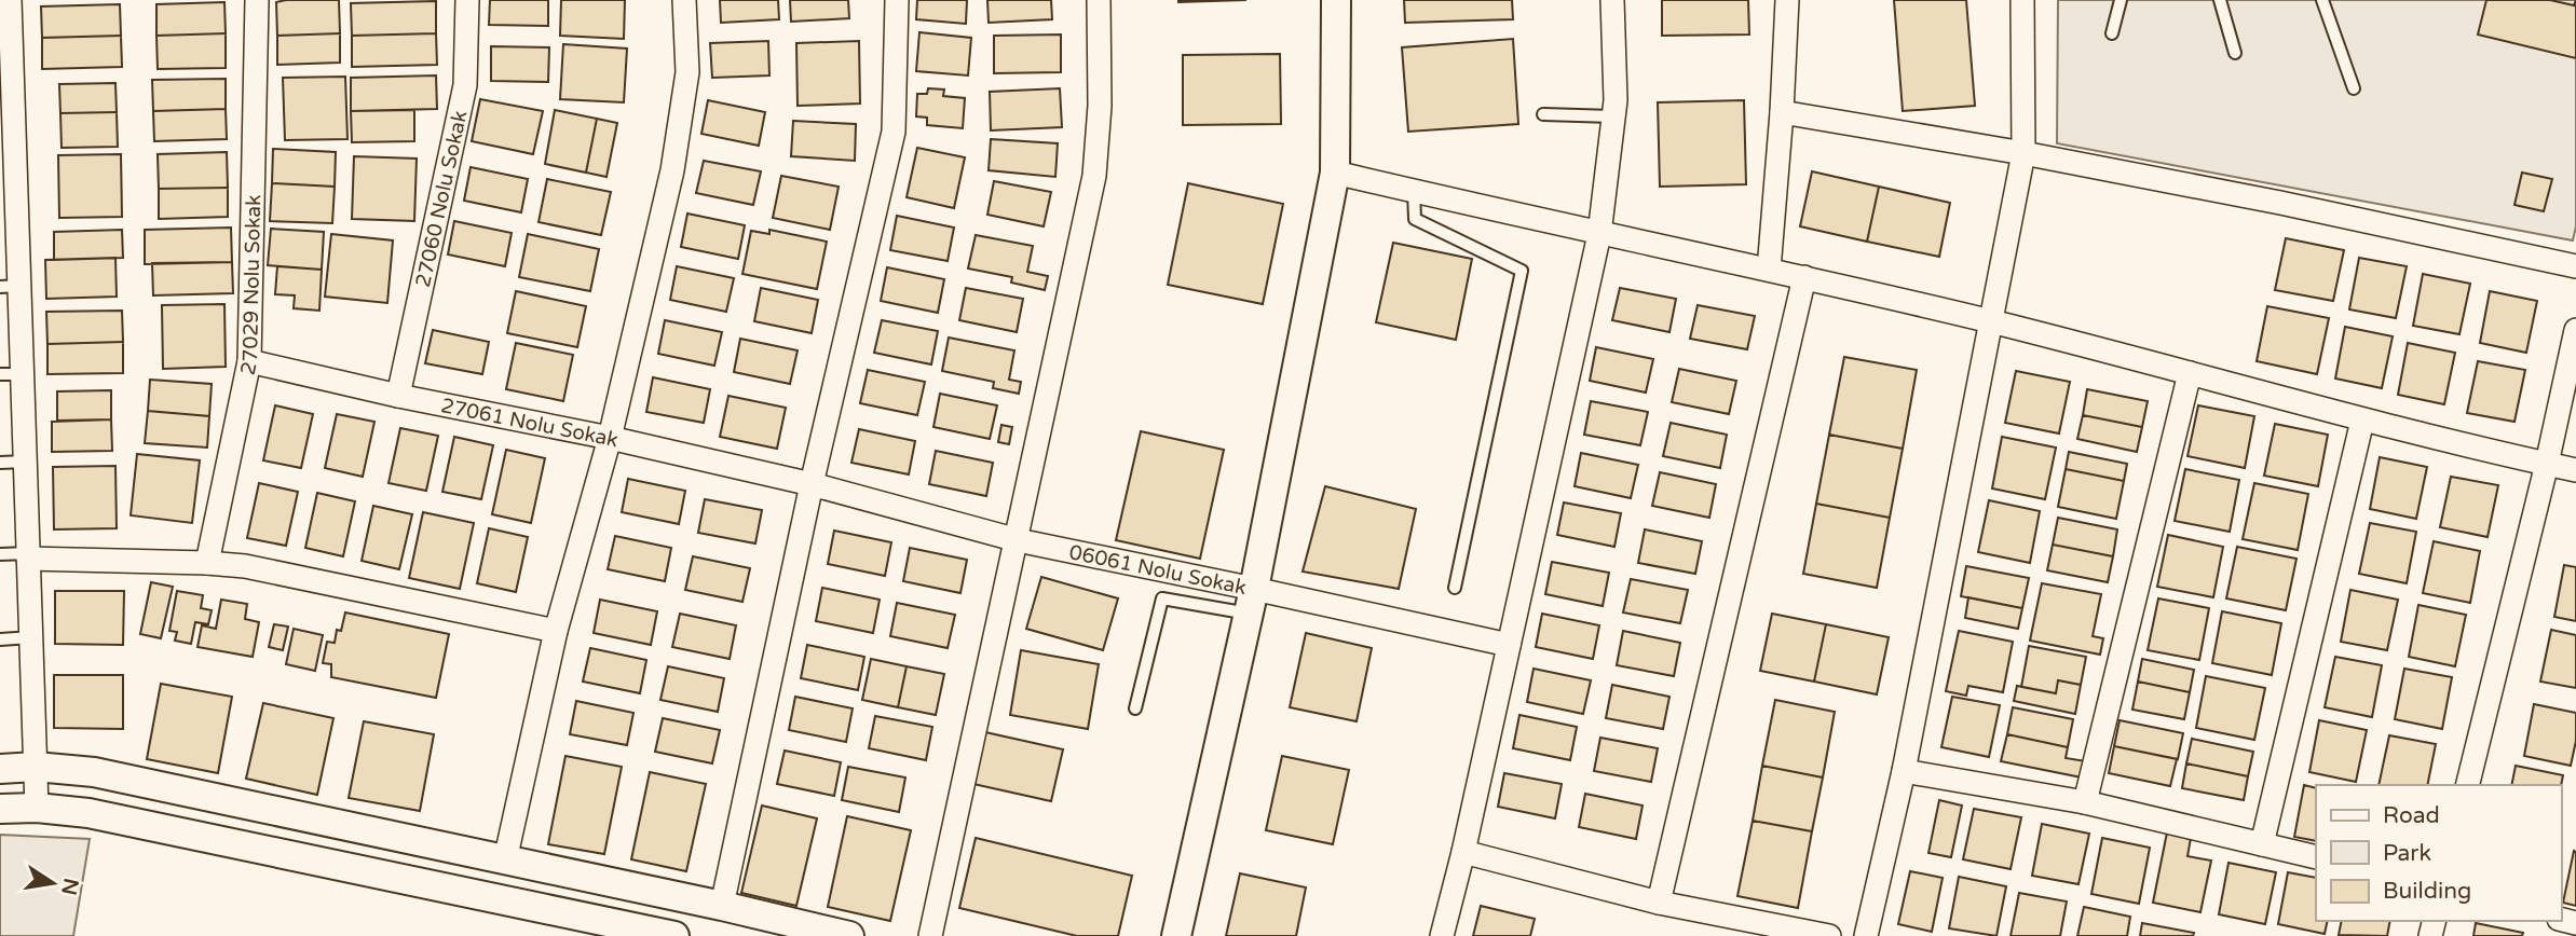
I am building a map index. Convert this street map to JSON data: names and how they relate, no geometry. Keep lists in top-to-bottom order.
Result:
{
  "streets": {
    "street": [
      "27060 Nolu Sokak",
      "27029 Nolu Sokak",
      "27061 Nolu Sokak",
      "06061 Nolu Sokak"
    ]
  },
  "crossings": [
    ["27060 Nolu Sokak", "27061 Nolu Sokak"],
    ["27029 Nolu Sokak", "27061 Nolu Sokak"],
    ["27061 Nolu Sokak", "06061 Nolu Sokak"]
  ],
  "legend": ["Road", "Park", "Building"],
  "north": "right"
}
